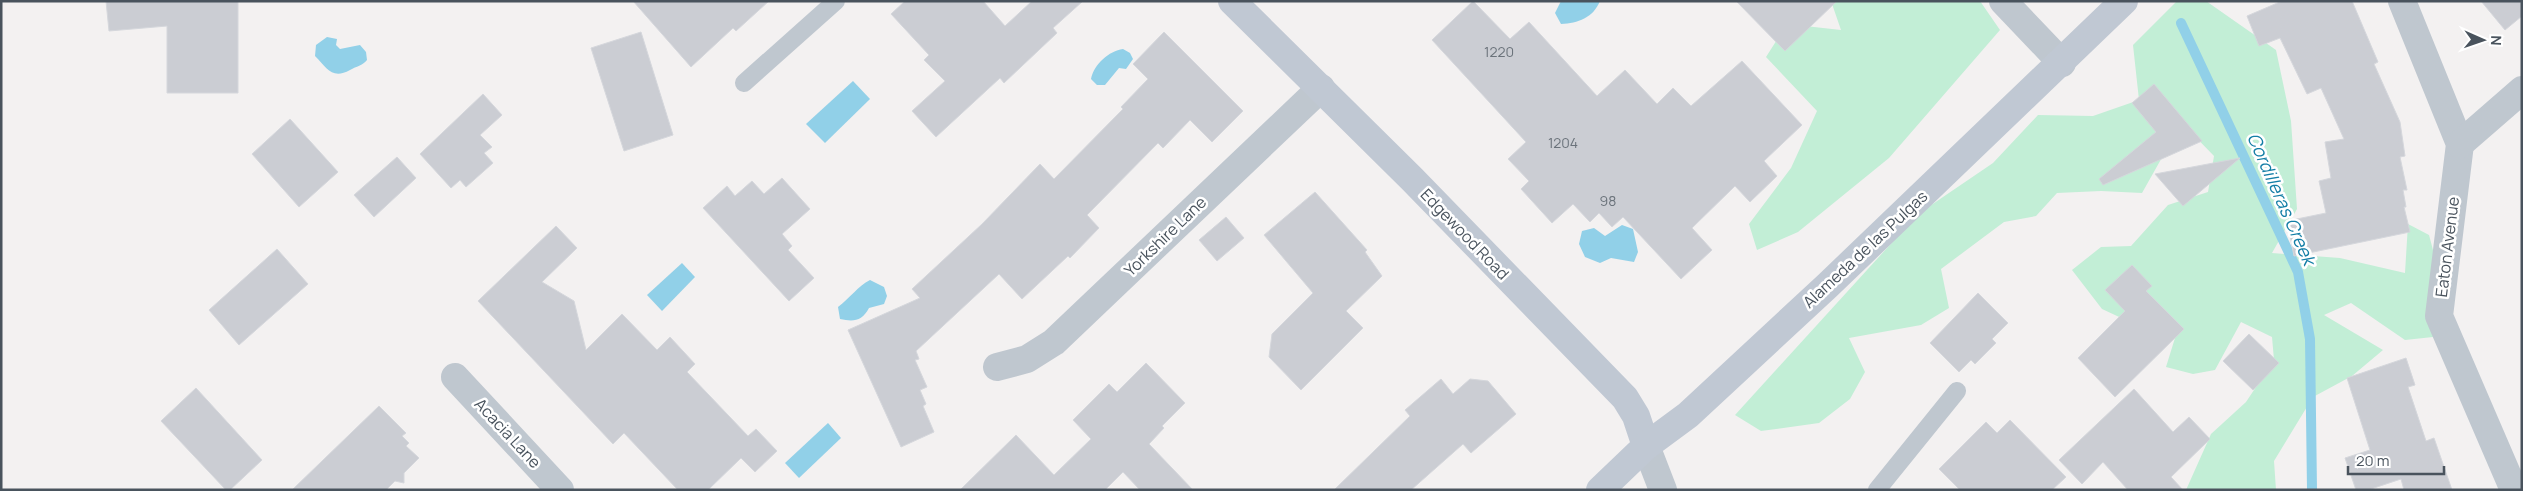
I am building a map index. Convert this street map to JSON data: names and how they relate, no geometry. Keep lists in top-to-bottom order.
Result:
{
  "streets": {
    "main road": ["Edgewood Road", "Alameda de las Pulgas"],
    "street": ["Yorkshire Lane", "Eaton Avenue", "Acacia Lane"]
  },
  "crossings": [
    ["Edgewood Road", "Yorkshire Lane"],
    ["Edgewood Road", "Alameda de las Pulgas"]
  ],
  "water": ["Cordilleras Creek"],
  "house_numbers": ["1220", "1204", "98"],
  "scale_bar": "20 m",
  "north": "right"
}
